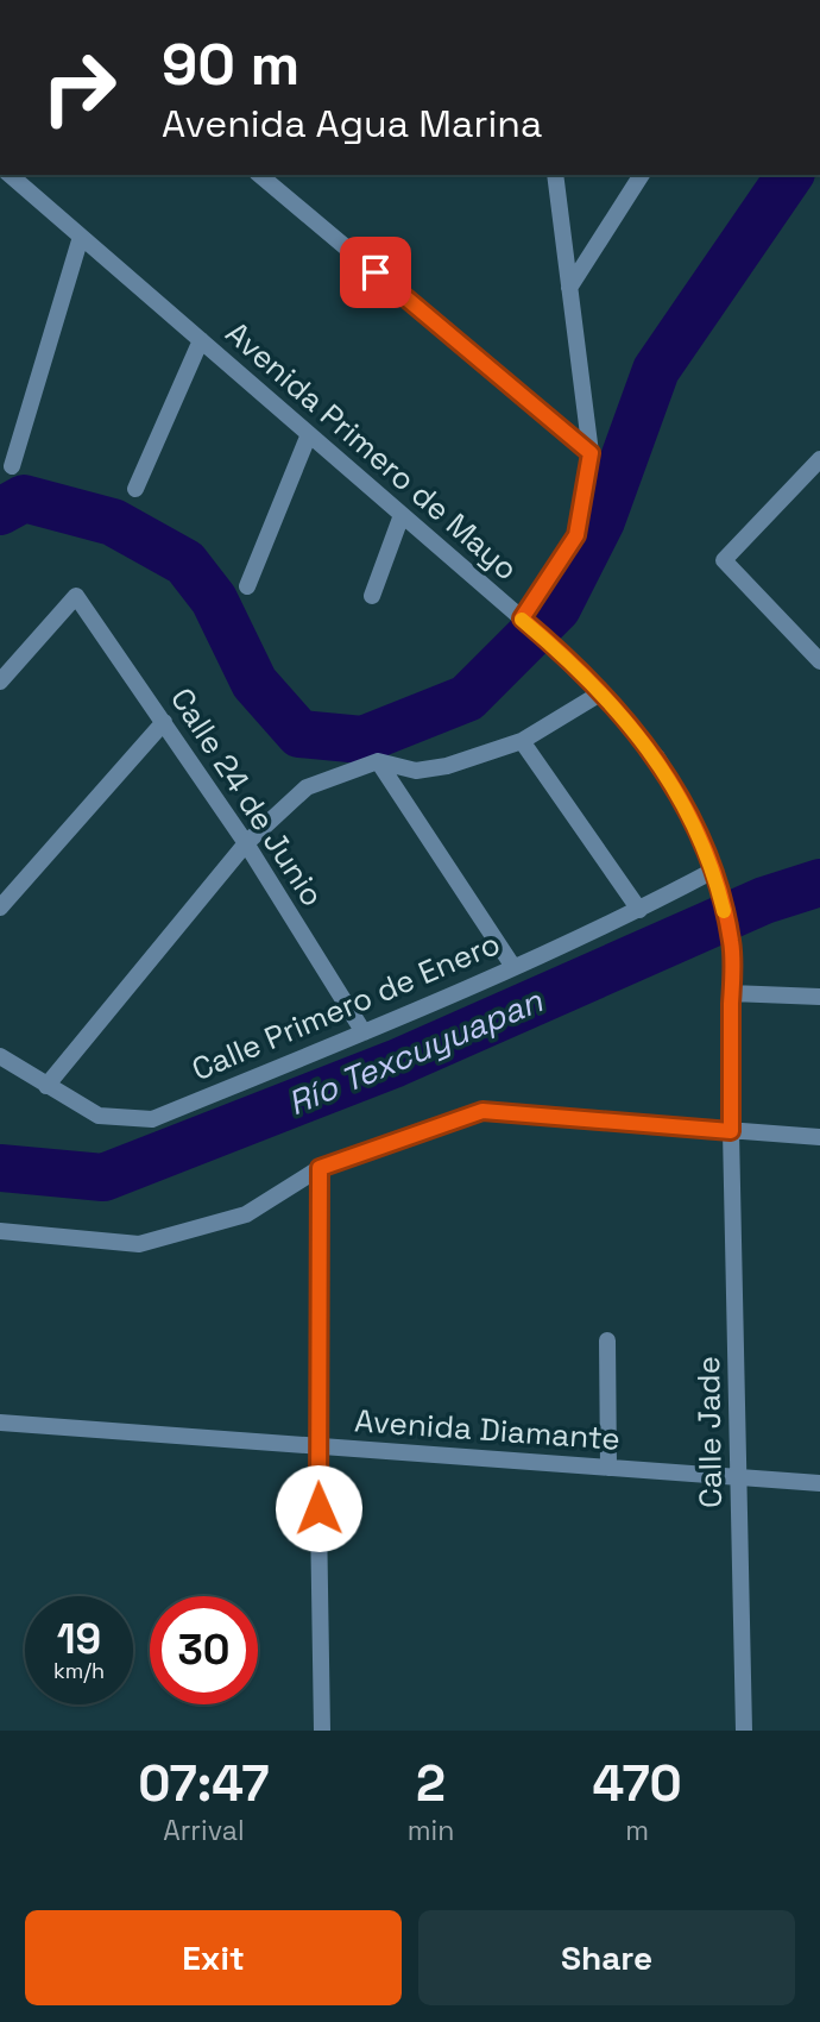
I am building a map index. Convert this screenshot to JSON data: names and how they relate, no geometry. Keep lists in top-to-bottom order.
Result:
{
  "streets": {
    "street": [
      "Avenida Primero de Mayo",
      "Calle 24 de Junio",
      "Calle Primero de Enero",
      "Avenida Diamante",
      "Calle Jade"
    ]
  },
  "crossings": [
    ["Avenida Primero de Mayo", "Calle Primero de Enero"],
    ["Avenida Primero de Mayo", "Calle Jade"],
    ["Calle 24 de Junio", "Calle Primero de Enero"],
    ["Avenida Diamante", "Calle Jade"]
  ],
  "water": ["Río Texcuyuapan"],
  "page": {
    "turn": ["90 m", "Avenida Agua Marina"],
    "speed": "19 km/h",
    "limit": "30",
    "eta": [
      "07:47",
      "Arrival",
      "2",
      "min",
      "470",
      "m"
    ],
    "buttons": ["Exit", "Share"]
  }
}
